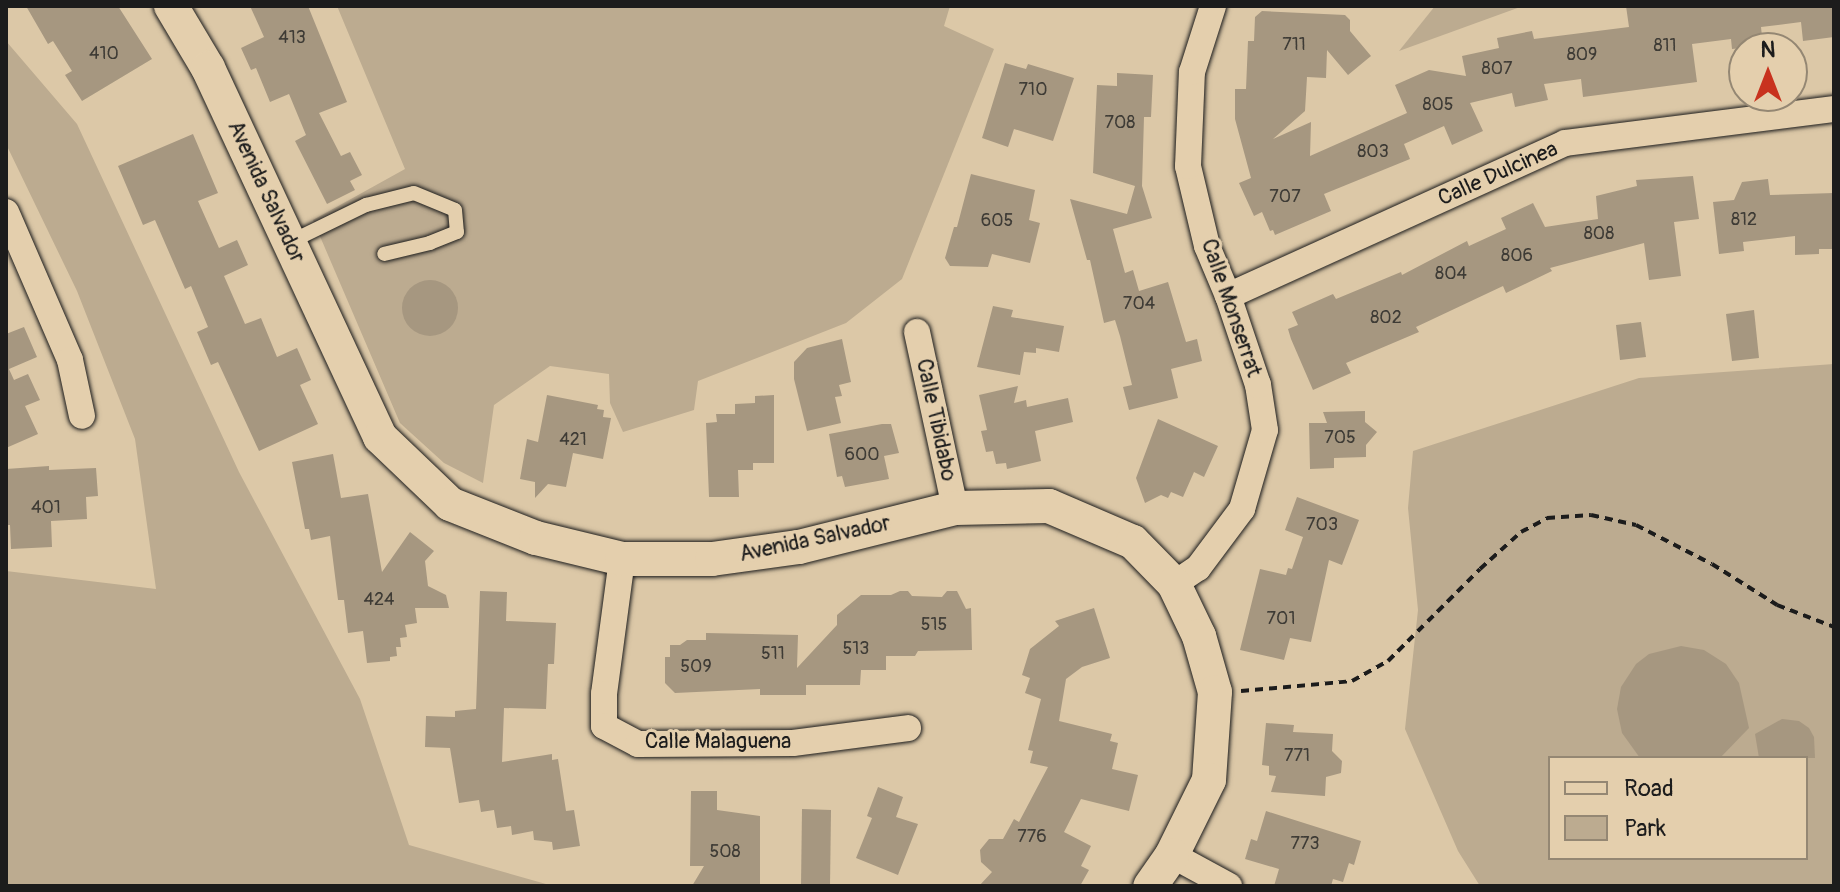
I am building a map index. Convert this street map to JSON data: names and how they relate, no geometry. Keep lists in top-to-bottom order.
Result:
{
  "streets": {
    "street": [
      "Calle Dulcinea",
      "Avenida Salvador",
      "Calle Monserrat",
      "Calle Tibidabo",
      "Calle Malaguena"
    ]
  },
  "crossings": [
    ["Calle Dulcinea", "Calle Monserrat"],
    ["Avenida Salvador", "Calle Monserrat"],
    ["Avenida Salvador", "Calle Tibidabo"],
    ["Avenida Salvador", "Calle Malaguena"]
  ],
  "house_numbers": [
    "413",
    "711",
    "811",
    "410",
    "809",
    "807",
    "710",
    "805",
    "708",
    "803",
    "707",
    "812",
    "605",
    "808",
    "806",
    "804",
    "704",
    "802",
    "705",
    "421",
    "600",
    "401",
    "703",
    "424",
    "701",
    "515",
    "513",
    "511",
    "509",
    "771",
    "776",
    "773",
    "508"
  ],
  "legend": ["Road", "Park"],
  "north": "top"
}
